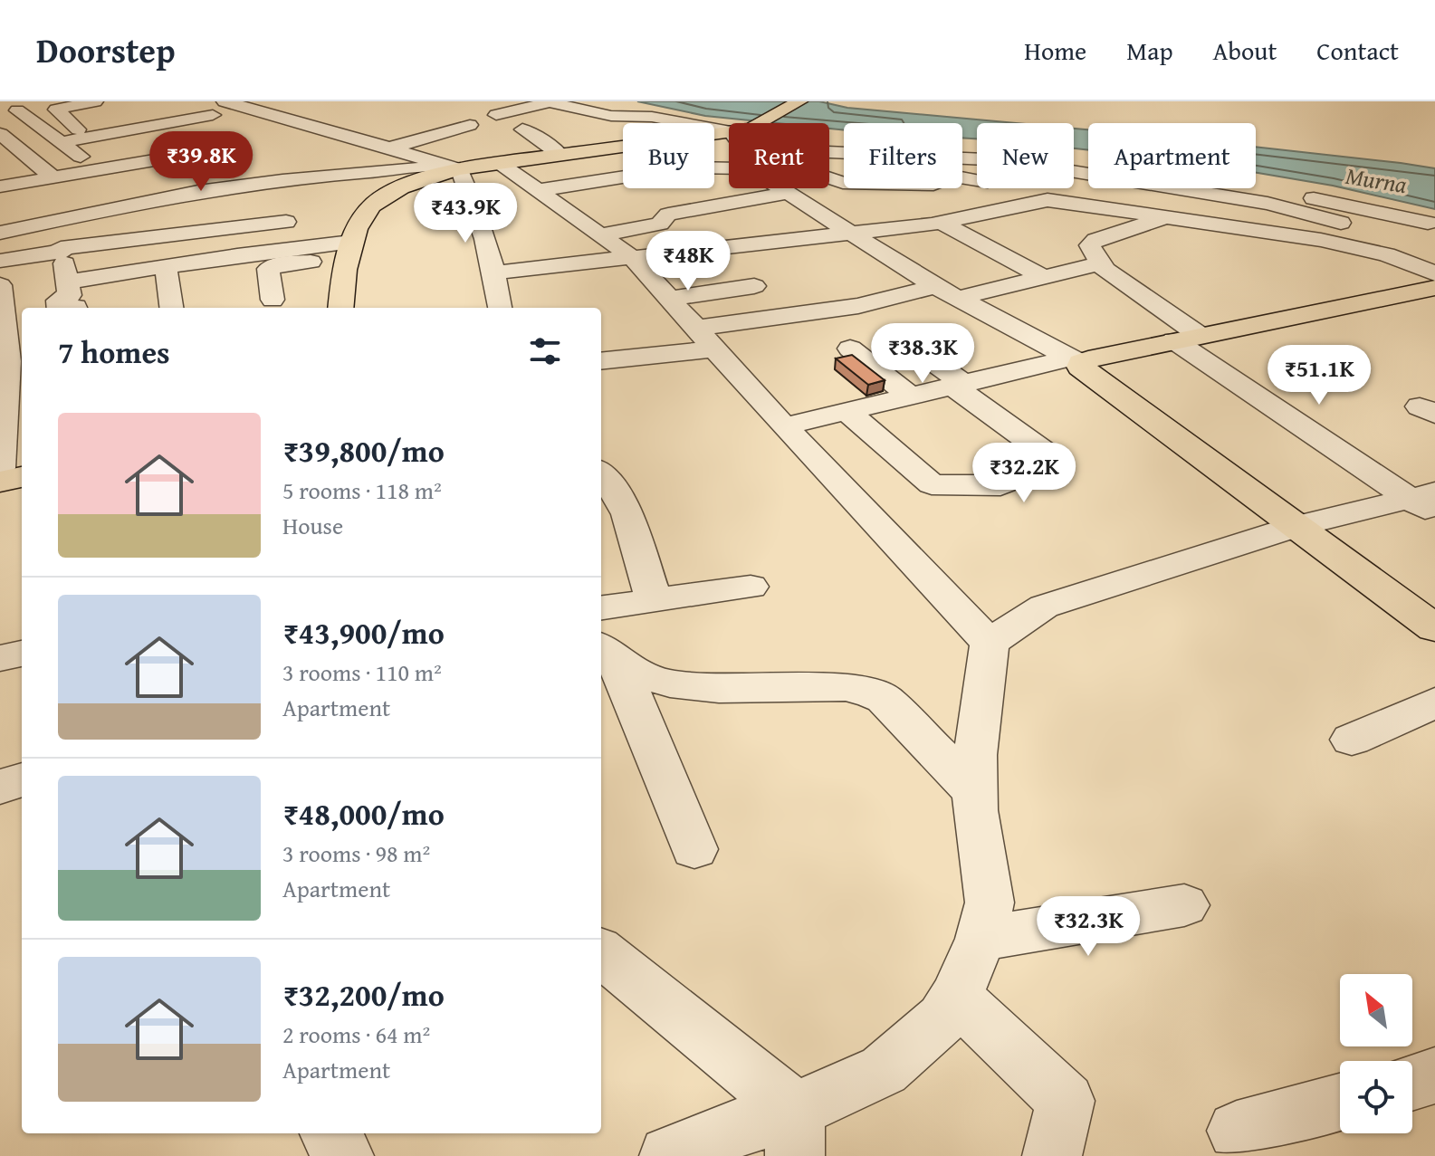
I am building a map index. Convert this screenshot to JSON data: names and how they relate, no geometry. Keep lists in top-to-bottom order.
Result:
{
  "water": ["Murna"],
  "north": "top left",
  "page": {
    "header": "Doorstep",
    "nav": [
      "Home",
      "Map",
      "About",
      "Contact"
    ],
    "chip": [
      "Buy",
      "Rent",
      "Filters",
      "New",
      "Apartment"
    ],
    "price": [
      "₹39.8K",
      "₹43.9K",
      "₹48K",
      "₹38.3K",
      "₹51.1K",
      "₹32.2K",
      "₹32.3K"
    ],
    "heading": "7 homes",
    "list": [
      {
        "name": "₹39,800/mo",
        "note": "5 rooms · 118 m² · House"
      },
      {
        "name": "₹43,900/mo",
        "note": "3 rooms · 110 m² · Apartment"
      },
      {
        "name": "₹48,000/mo",
        "note": "3 rooms · 98 m² · Apartment"
      },
      {
        "name": "₹32,200/mo",
        "note": "2 rooms · 64 m² · Apartment"
      }
    ]
  }
}
